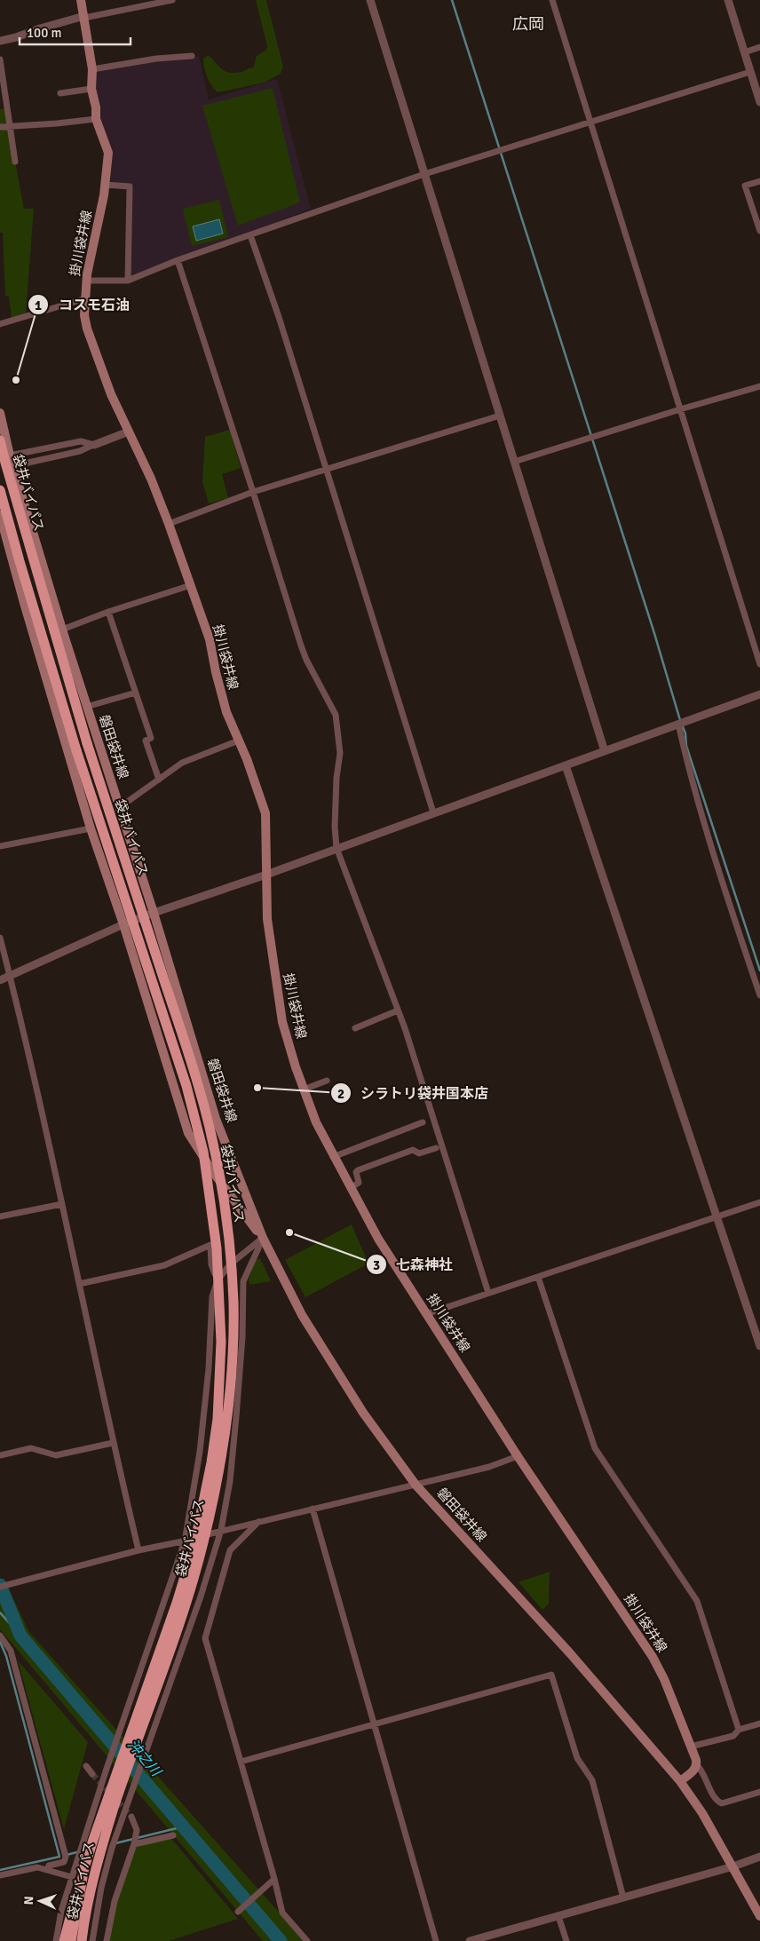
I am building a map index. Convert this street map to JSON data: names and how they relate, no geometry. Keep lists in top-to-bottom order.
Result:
{
  "streets": {
    "highway": ["袋井バイパス"],
    "main road": ["掛川袋井線", "磐田袋井線"]
  },
  "districts": ["広岡"],
  "water": ["沖之川"],
  "places": ["コスモ石油", "シラトリ袋井国本店", "七森神社"],
  "scale_bar": "100 m",
  "north": "left"
}
